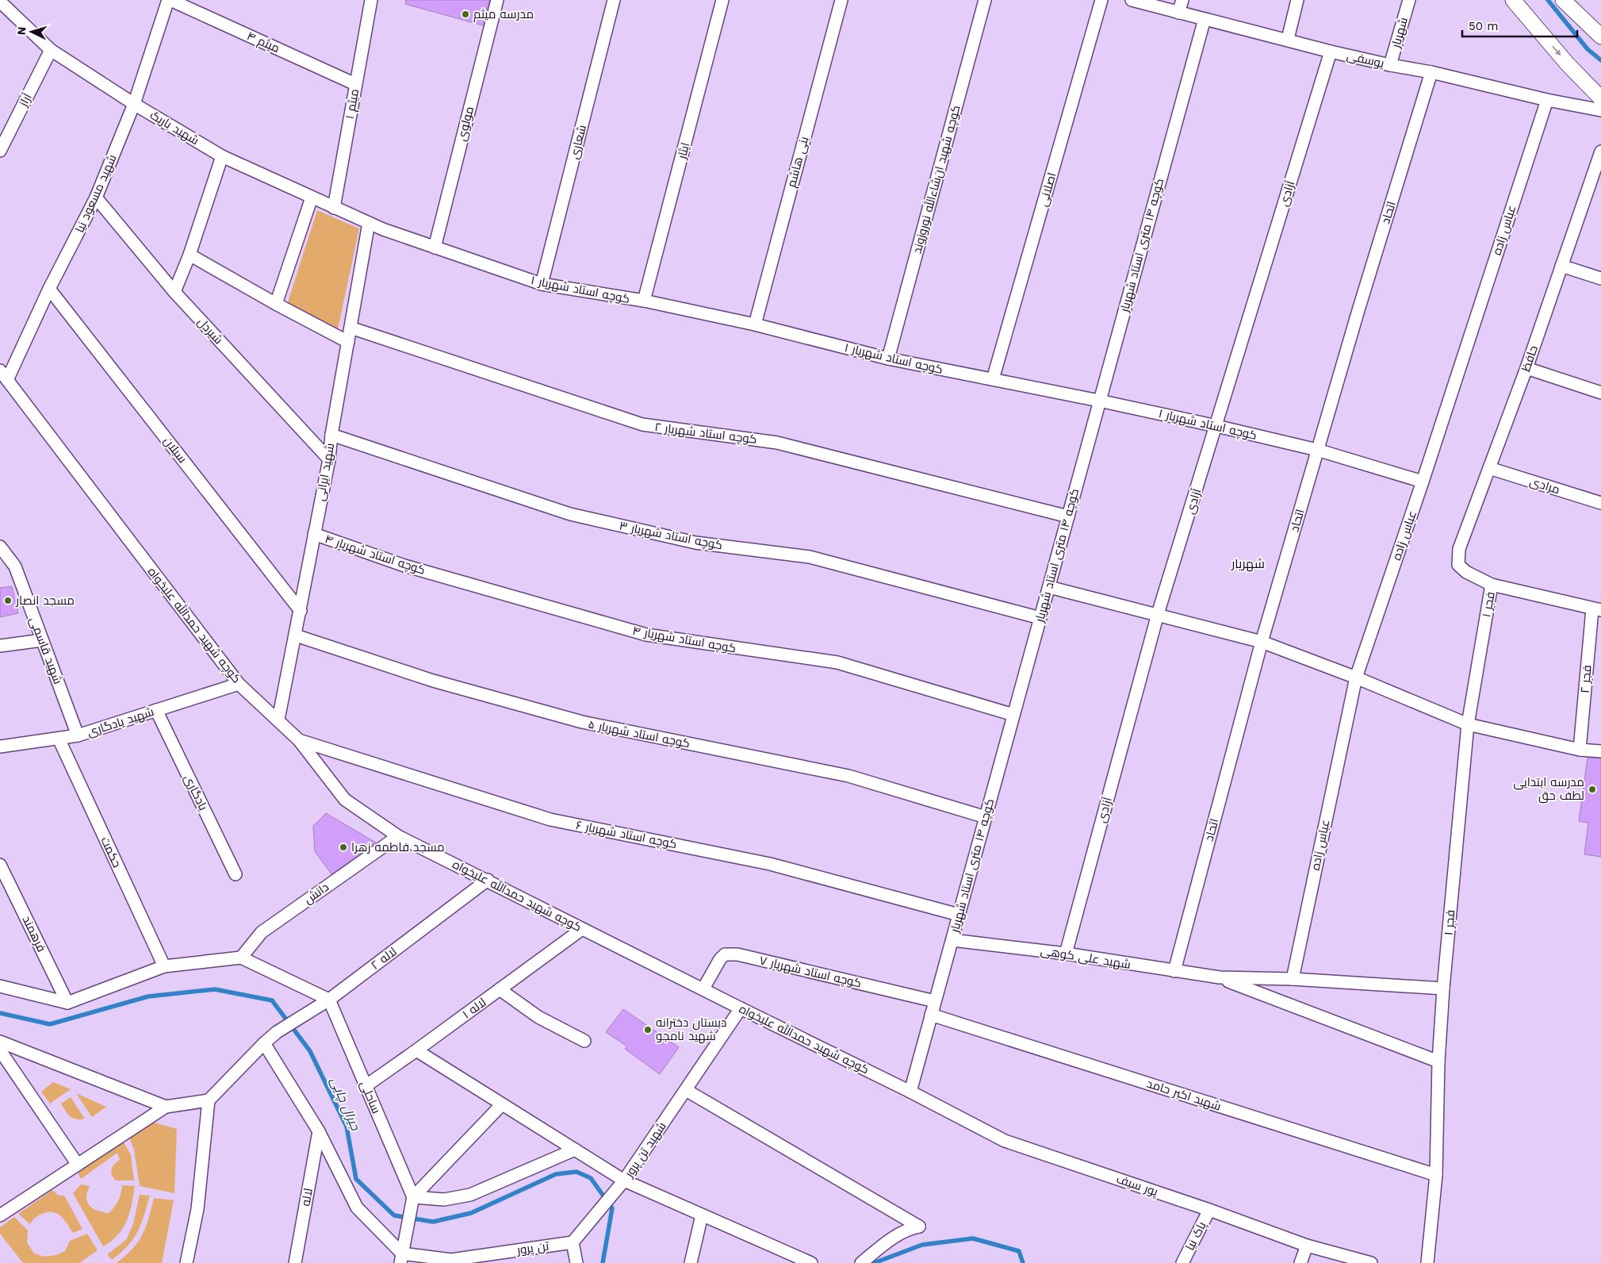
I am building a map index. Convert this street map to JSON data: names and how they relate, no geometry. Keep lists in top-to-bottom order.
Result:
{
  "streets": {
    "street": [
      "شهریار",
      "میثم ۴",
      "یوسفی",
      "آراز",
      "میثم ۱",
      "مولوی",
      "شهید باریک",
      "شعاری",
      "ایثار",
      "بنی هاشم",
      "کوچه شهید ان‌شاءالله نوروزوند",
      "اصلانی",
      "شهید مسعود نیا",
      "آزادی",
      "اتحاد",
      "عباس زاده",
      "کوچه ۱۴ متری استاد شهریار",
      "کوچه استاد شهریار ۱",
      "شیردل",
      "حافظ",
      "کوچه استاد شهریار ۲",
      "سبلان",
      "شهید ایرانی",
      "مرادی",
      "کوچه استاد شهریار ۳",
      "کوچه استاد شهریار ۴",
      "فجر ۱",
      "کوچه شهید حمدالله علیخواه",
      "شهید قاسمی",
      "فجر ۲",
      "شهید یادگاری",
      "کوچه استاد شهریار ۵",
      "یادگاری",
      "کوچه استاد شهریار ۶",
      "حکمت",
      "دانش",
      "فرهمند",
      "شهید علی کوهی",
      "لاله ۲",
      "کوچه استاد شهریار ۷",
      "لاله ۱",
      "شهید اکبر حامد",
      "ساحلی",
      "شهید تن پرور",
      "پور سیف",
      "لاله",
      "پاک نیا",
      "تن پرور"
    ]
  },
  "crossings": [
    ["شهریار", "یوسفی"],
    ["میثم ۴", "میثم ۱"],
    ["میثم ۴", "شهید مسعود نیا"],
    ["یوسفی", "آزادی"],
    ["یوسفی", "اتحاد"],
    ["یوسفی", "عباس زاده"],
    ["یوسفی", "کوچه ۱۴ متری استاد شهریار"],
    ["آراز", "شهید باریک"],
    ["میثم ۱", "شهید باریک"],
    ["مولوی", "کوچه استاد شهریار ۱"],
    ["شهید باریک", "شهید مسعود نیا"],
    ["شهید باریک", "کوچه استاد شهریار ۱"],
    ["شهید باریک", "شهید ایرانی"],
    ["شعاری", "کوچه استاد شهریار ۱"],
    ["ایثار", "کوچه استاد شهریار ۱"],
    ["بنی هاشم", "کوچه استاد شهریار ۱"],
    ["کوچه شهید ان‌شاءالله نوروزوند", "کوچه استاد شهریار ۱"],
    ["اصلانی", "کوچه استاد شهریار ۱"],
    ["شهید مسعود نیا", "شیردل"],
    ["شهید مسعود نیا", "سبلان"],
    ["شهید مسعود نیا", "کوچه شهید حمدالله علیخواه"],
    ["آزادی", "کوچه استاد شهریار ۱"],
    ["آزادی", "شهید علی کوهی"],
    ["اتحاد", "کوچه استاد شهریار ۱"],
    ["اتحاد", "شهید علی کوهی"],
    ["عباس زاده", "کوچه استاد شهریار ۱"],
    ["عباس زاده", "شهید علی کوهی"],
    ["کوچه ۱۴ متری استاد شهریار", "کوچه استاد شهریار ۱"],
    ["کوچه ۱۴ متری استاد شهریار", "کوچه استاد شهریار ۲"],
    ["کوچه ۱۴ متری استاد شهریار", "کوچه استاد شهریار ۳"],
    ["کوچه ۱۴ متری استاد شهریار", "کوچه استاد شهریار ۴"],
    ["کوچه ۱۴ متری استاد شهریار", "کوچه شهید حمدالله علیخواه"],
    ["کوچه ۱۴ متری استاد شهریار", "کوچه استاد شهریار ۵"],
    ["کوچه ۱۴ متری استاد شهریار", "کوچه استاد شهریار ۶"],
    ["کوچه ۱۴ متری استاد شهریار", "شهید علی کوهی"],
    ["کوچه ۱۴ متری استاد شهریار", "کوچه استاد شهریار ۷"],
    ["کوچه ۱۴ متری استاد شهریار", "شهید اکبر حامد"],
    ["کوچه ۱۴ متری استاد شهریار", "پور سیف"],
    ["کوچه استاد شهریار ۱", "شهید ایرانی"],
    ["شیردل", "شهید ایرانی"],
    ["حافظ", "مرادی"],
    ["حافظ", "فجر ۱"],
    ["کوچه استاد شهریار ۲", "شهید ایرانی"],
    ["سبلان", "شهید ایرانی"],
    ["شهید ایرانی", "کوچه استاد شهریار ۳"],
    ["شهید ایرانی", "کوچه استاد شهریار ۴"],
    ["شهید ایرانی", "کوچه شهید حمدالله علیخواه"],
    ["شهید ایرانی", "کوچه استاد شهریار ۵"],
    ["فجر ۱", "شهید علی کوهی"],
    ["فجر ۱", "شهید اکبر حامد"],
    ["کوچه شهید حمدالله علیخواه", "شهید یادگاری"],
    ["کوچه شهید حمدالله علیخواه", "کوچه استاد شهریار ۶"],
    ["کوچه شهید حمدالله علیخواه", "دانش"],
    ["کوچه شهید حمدالله علیخواه", "لاله ۲"],
    ["کوچه شهید حمدالله علیخواه", "کوچه استاد شهریار ۷"],
    ["کوچه شهید حمدالله علیخواه", "لاله ۱"],
    ["کوچه شهید حمدالله علیخواه", "شهید تن پرور"],
    ["کوچه شهید حمدالله علیخواه", "پور سیف"],
    ["شهید قاسمی", "شهید یادگاری"],
    ["شهید یادگاری", "یادگاری"],
    ["شهید یادگاری", "حکمت"],
    ["لاله ۲", "ساحلی"],
    ["لاله ۱", "ساحلی"],
    ["پور سیف", "پاک نیا"]
  ],
  "districts": ["شهریار"],
  "water": ["جیرال چایی"],
  "places": [
    "مدرسه میثم",
    "مسجد انصار",
    "مدرسه ابتدایی لطف حق",
    "مسجد فاطمه زهرا",
    "دبستان دخترانه شهید نامجو"
  ],
  "scale_bar": "50 m",
  "north": "left"
}
